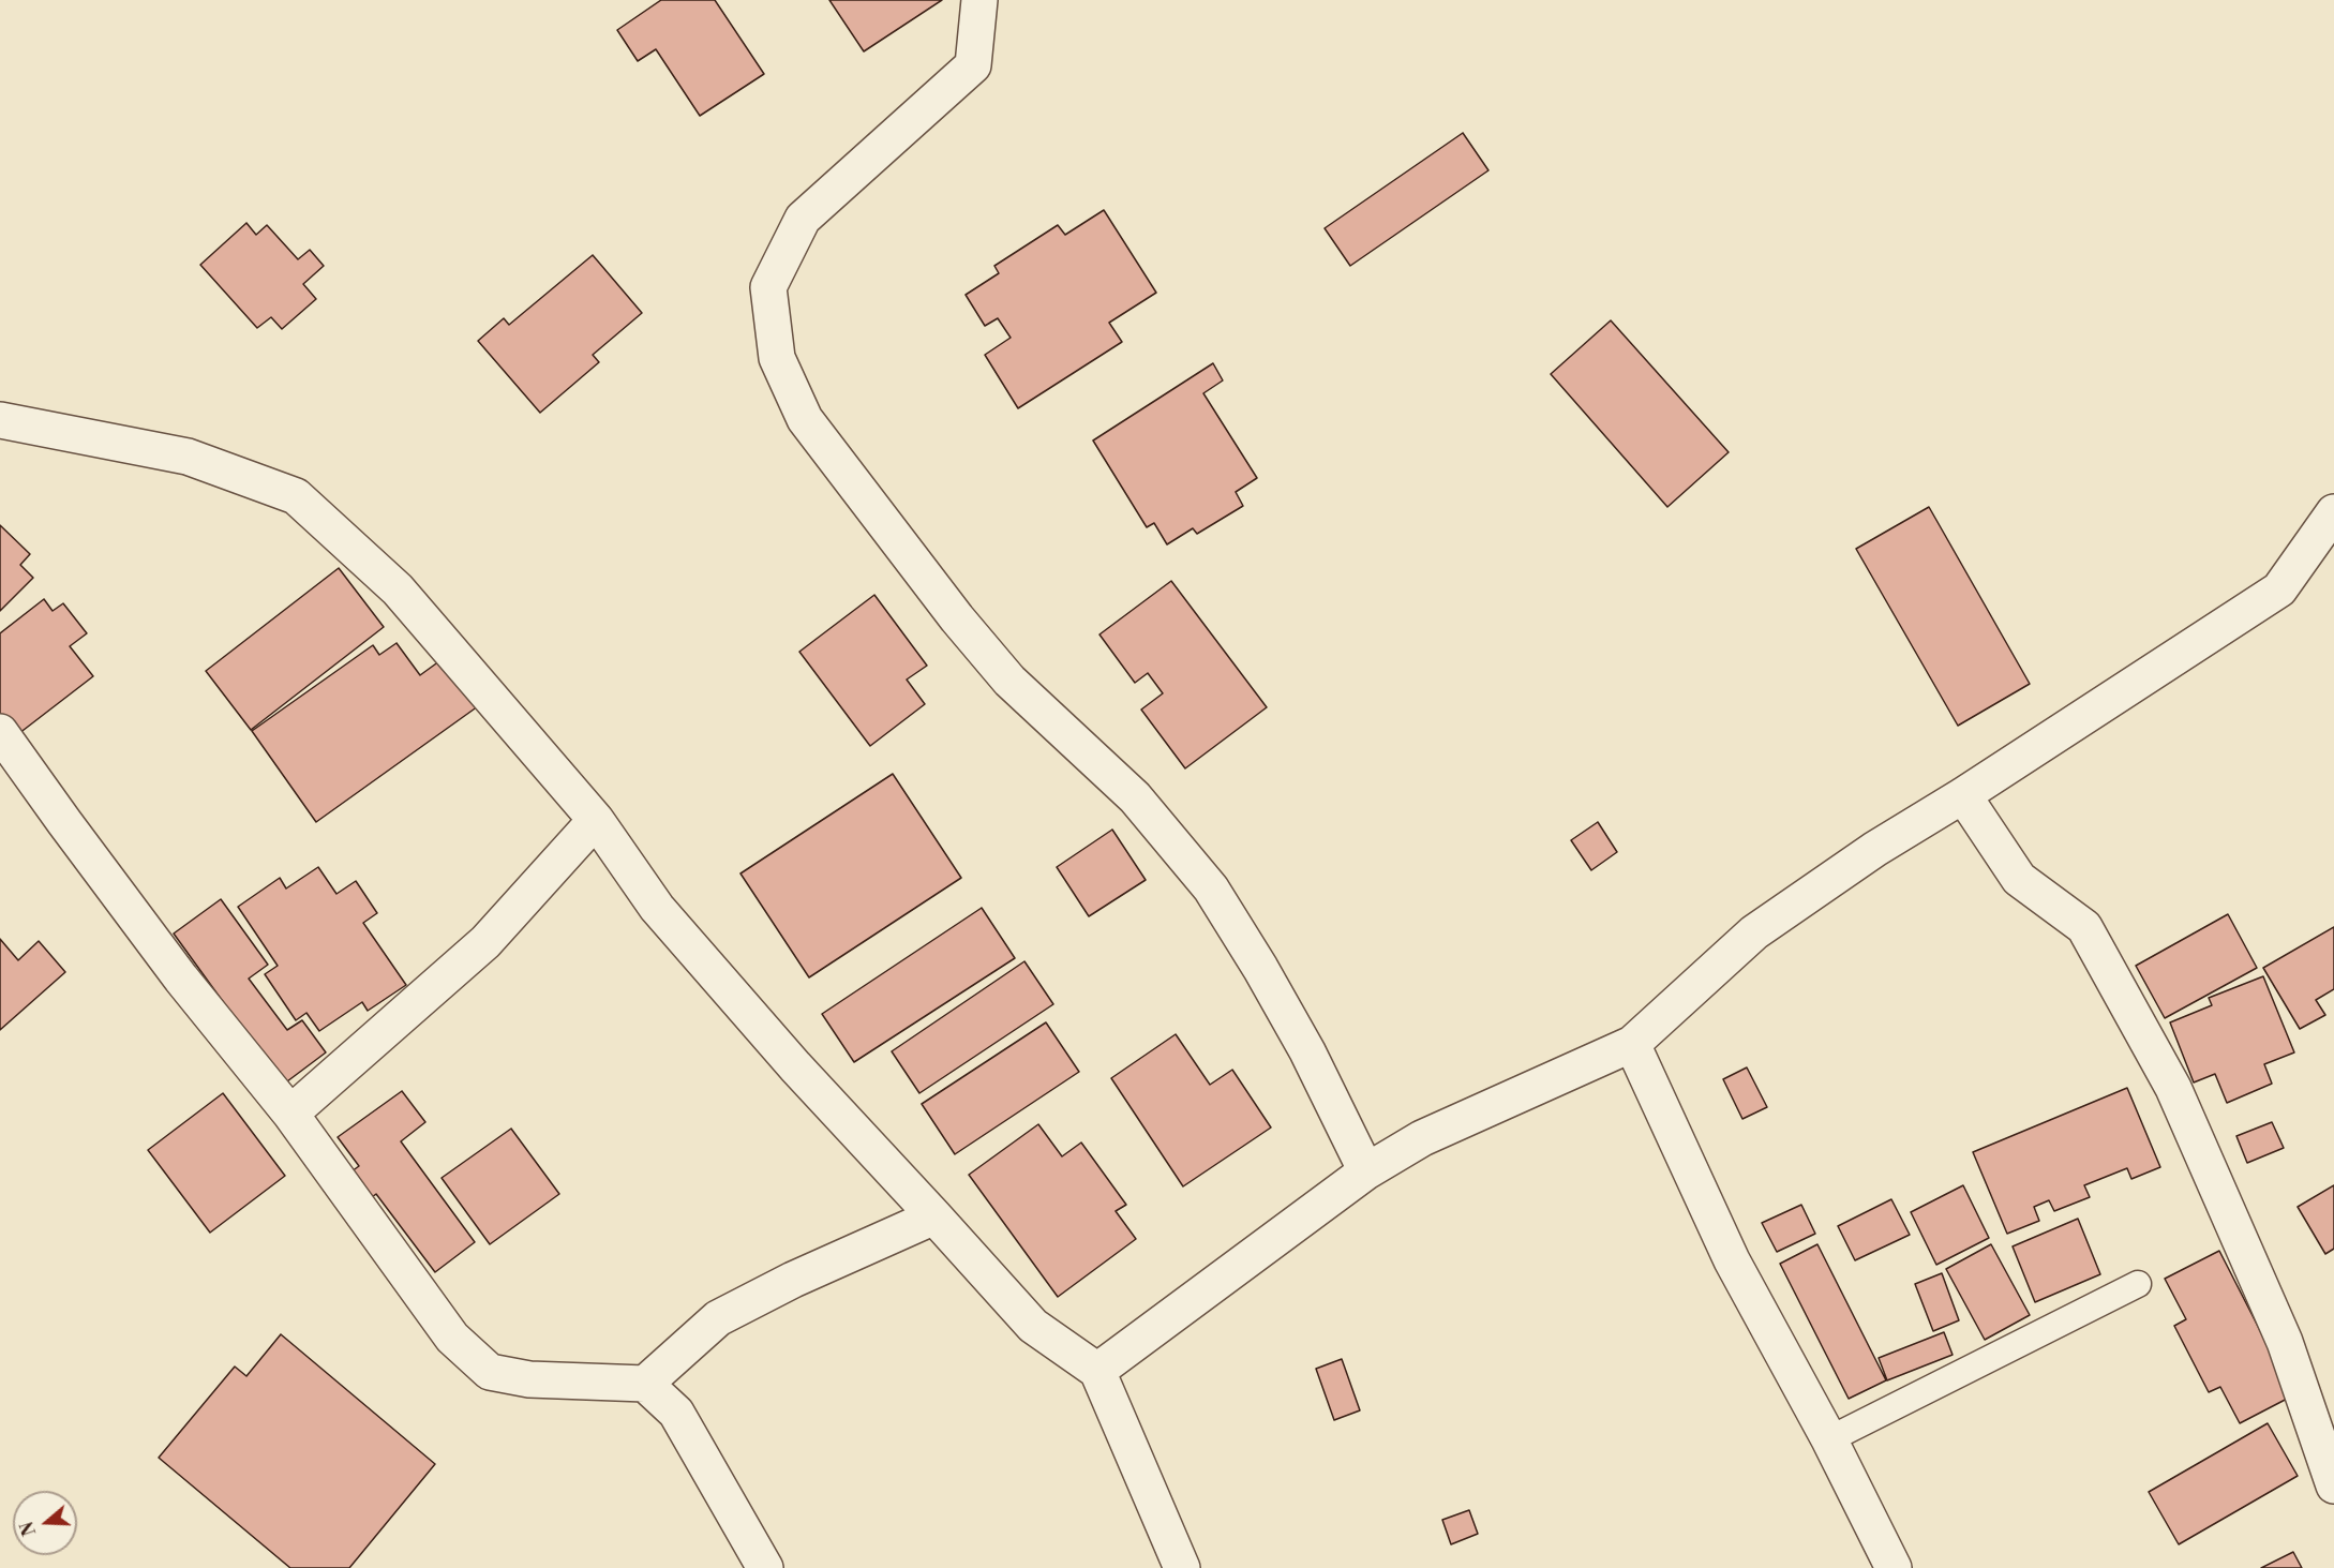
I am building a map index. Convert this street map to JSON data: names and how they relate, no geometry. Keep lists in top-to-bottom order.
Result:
{
  "north": "left"
}
